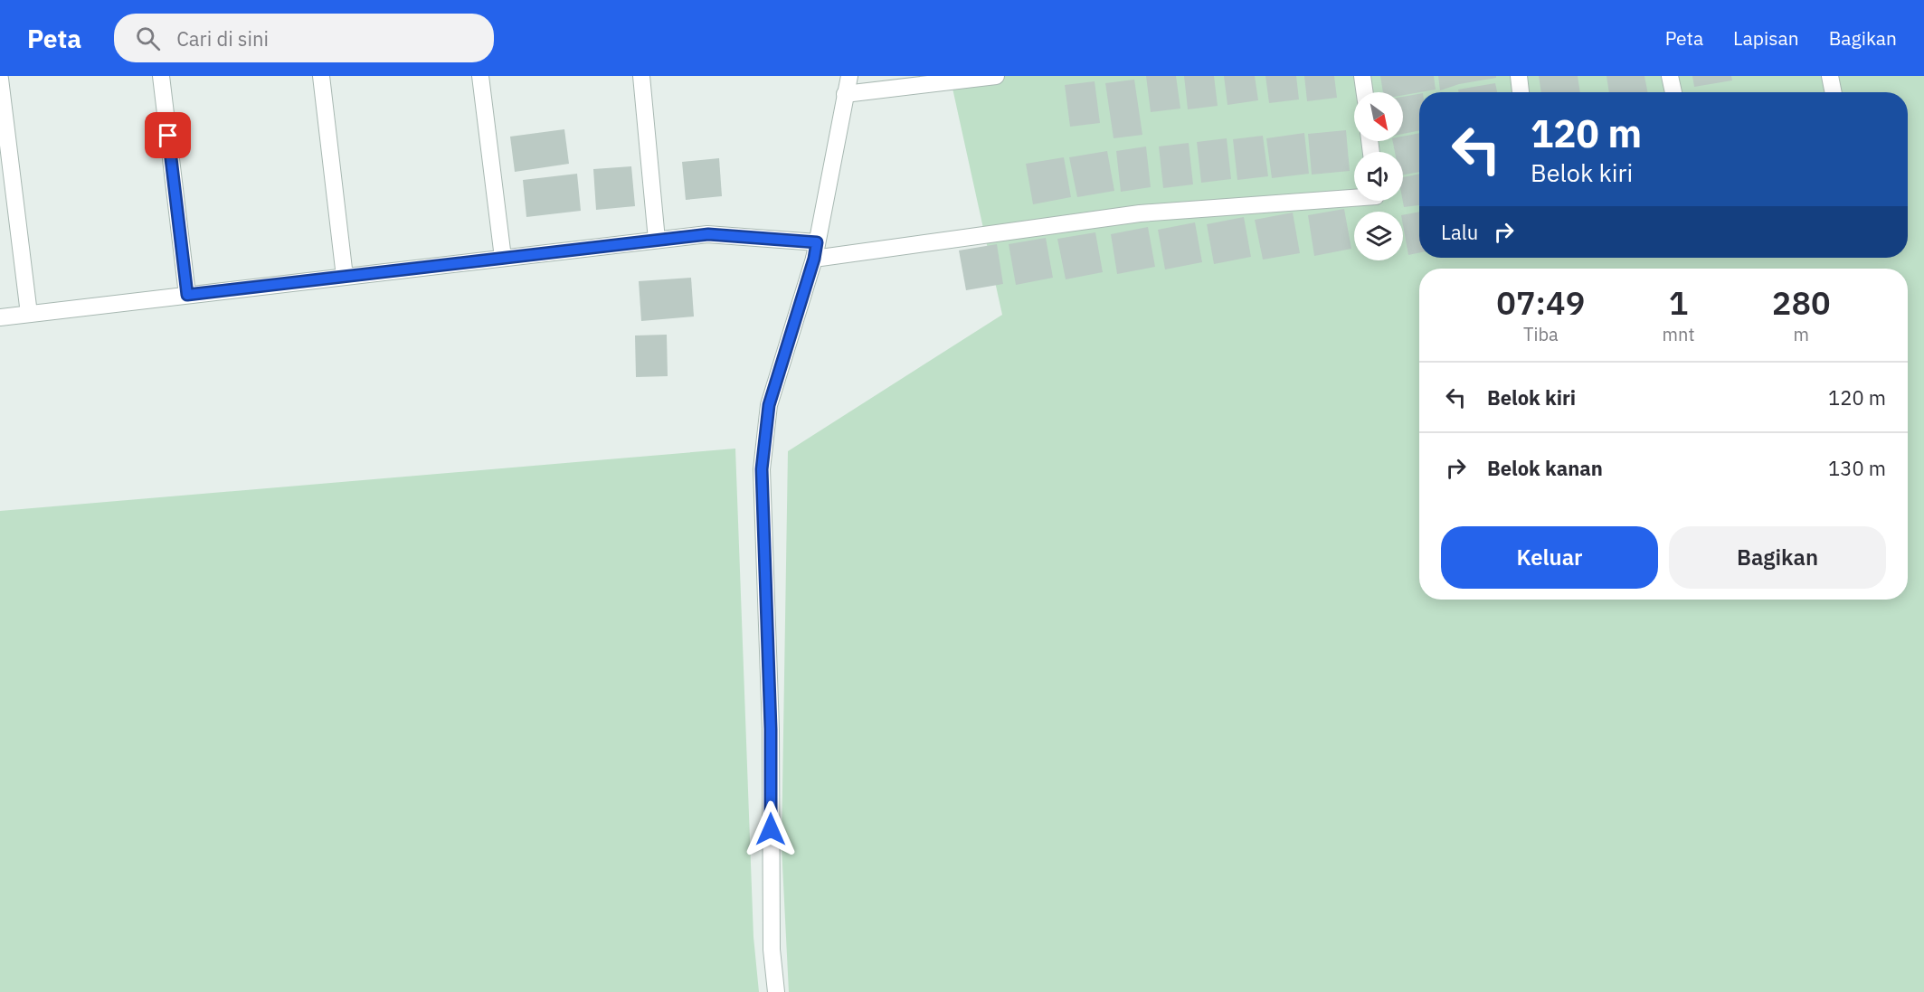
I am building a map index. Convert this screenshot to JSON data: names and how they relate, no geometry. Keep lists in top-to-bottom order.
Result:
{
  "north": "bottom right",
  "page": {
    "header": "Peta",
    "search": "Cari di sini",
    "nav": ["Peta", "Lapisan", "Bagikan"],
    "turn": ["120 m", "Belok kiri"],
    "then": "Lalu",
    "eta": [
      "07:49",
      "Tiba",
      "1",
      "mnt",
      "280",
      "m"
    ],
    "list": [
      {
        "name": "Belok kiri",
        "value": "120 m"
      },
      {
        "name": "Belok kanan",
        "value": "130 m"
      }
    ],
    "buttons": ["Keluar", "Bagikan"]
  }
}
